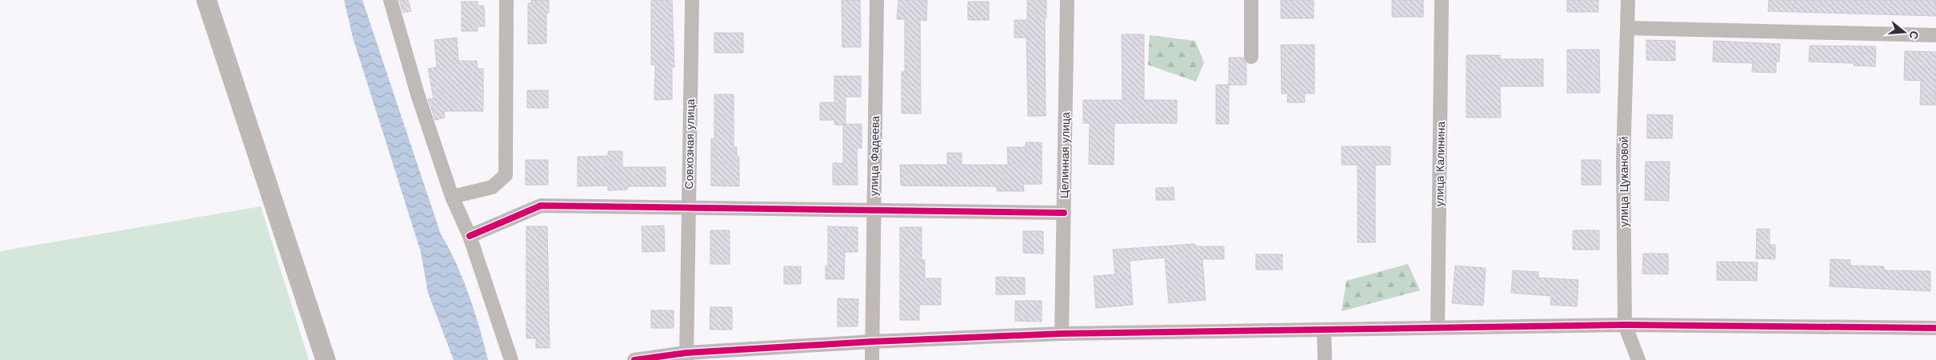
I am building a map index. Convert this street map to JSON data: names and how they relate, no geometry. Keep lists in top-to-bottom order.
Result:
{
  "streets": {
    "street": [
      "Совхозная улица",
      "Целинная улица",
      "улица Фадеева",
      "улица Калинина",
      "улица Цукановой"
    ]
  },
  "north": "right"
}
